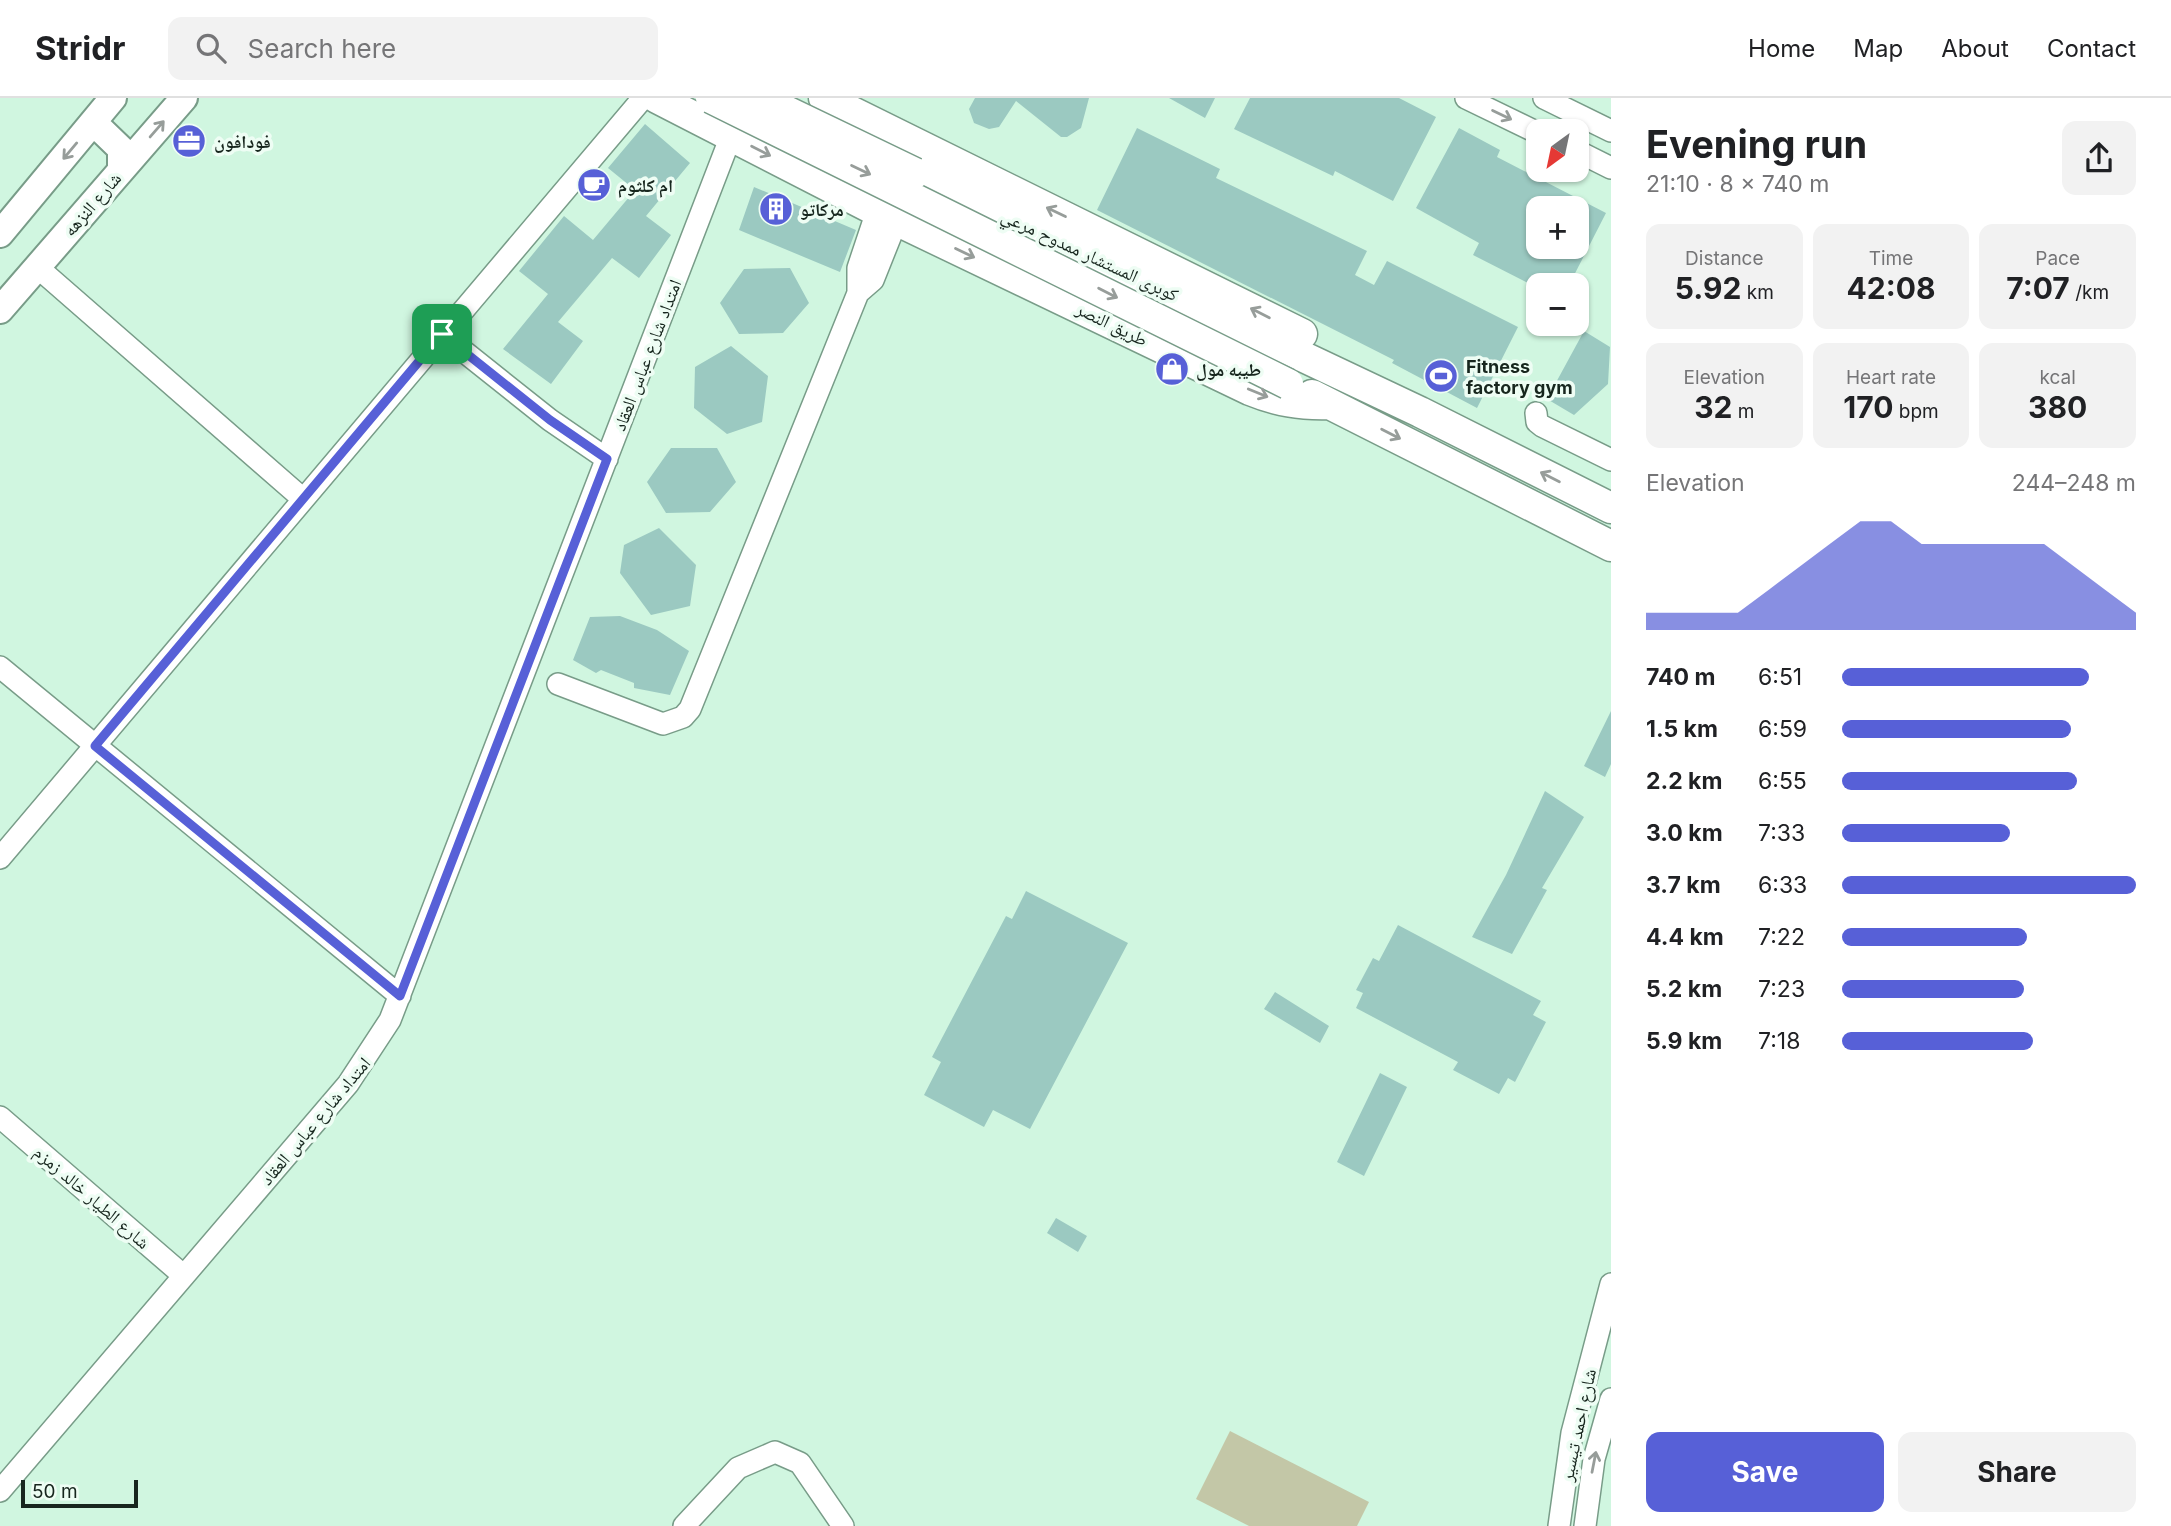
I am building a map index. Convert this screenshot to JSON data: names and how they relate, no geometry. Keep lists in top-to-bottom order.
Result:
{
  "streets": {
    "highway": ["كوبرى المستشار ممدوح مرعي", "طريق النصر"],
    "main road": ["شارع النزهه"],
    "street": ["امتداد شارع عباس العقاد", "شارع الطيار خالد زمزم", "شارع احمد تيسير"]
  },
  "crossings": [
    ["كوبرى المستشار ممدوح مرعي", "طريق النصر"],
    ["طريق النصر", "امتداد شارع عباس العقاد"],
    ["امتداد شارع عباس العقاد", "شارع الطيار خالد زمزم"]
  ],
  "places": {
    "office": ["فودافون"],
    "cafe": ["ام كلثوم"],
    "building": ["مركاتو"],
    "shop": ["طيبه مول"],
    "sports": ["Fitness factory gym"]
  },
  "scale_bar": "50 m",
  "north": "bottom left",
  "page": {
    "header": "Stridr",
    "search": "Search here",
    "nav": [
      "Home",
      "Map",
      "About",
      "Contact"
    ],
    "heading": ["Evening run", "21:10 · 8 × 740 m"],
    "map_buttons": ["+", "−"],
    "stats": [
      ["Distance", "5.92 km"],
      ["Time", "42:08"],
      ["Pace", "7:07 /km"],
      ["Elevation", "32 m"],
      ["Heart rate", "170 bpm"],
      ["kcal", "380"]
    ],
    "chart": ["Elevation", "244–248 m"],
    "list": [
      {
        "name": "740 m",
        "note": "6:51"
      },
      {
        "name": "1.5 km",
        "note": "6:59"
      },
      {
        "name": "2.2 km",
        "note": "6:55"
      },
      {
        "name": "3.0 km",
        "note": "7:33"
      },
      {
        "name": "3.7 km",
        "note": "6:33"
      },
      {
        "name": "4.4 km",
        "note": "7:22"
      },
      {
        "name": "5.2 km",
        "note": "7:23"
      },
      {
        "name": "5.9 km",
        "note": "7:18"
      }
    ],
    "buttons": ["Save", "Share"],
    "scale": "50 m"
  }
}
